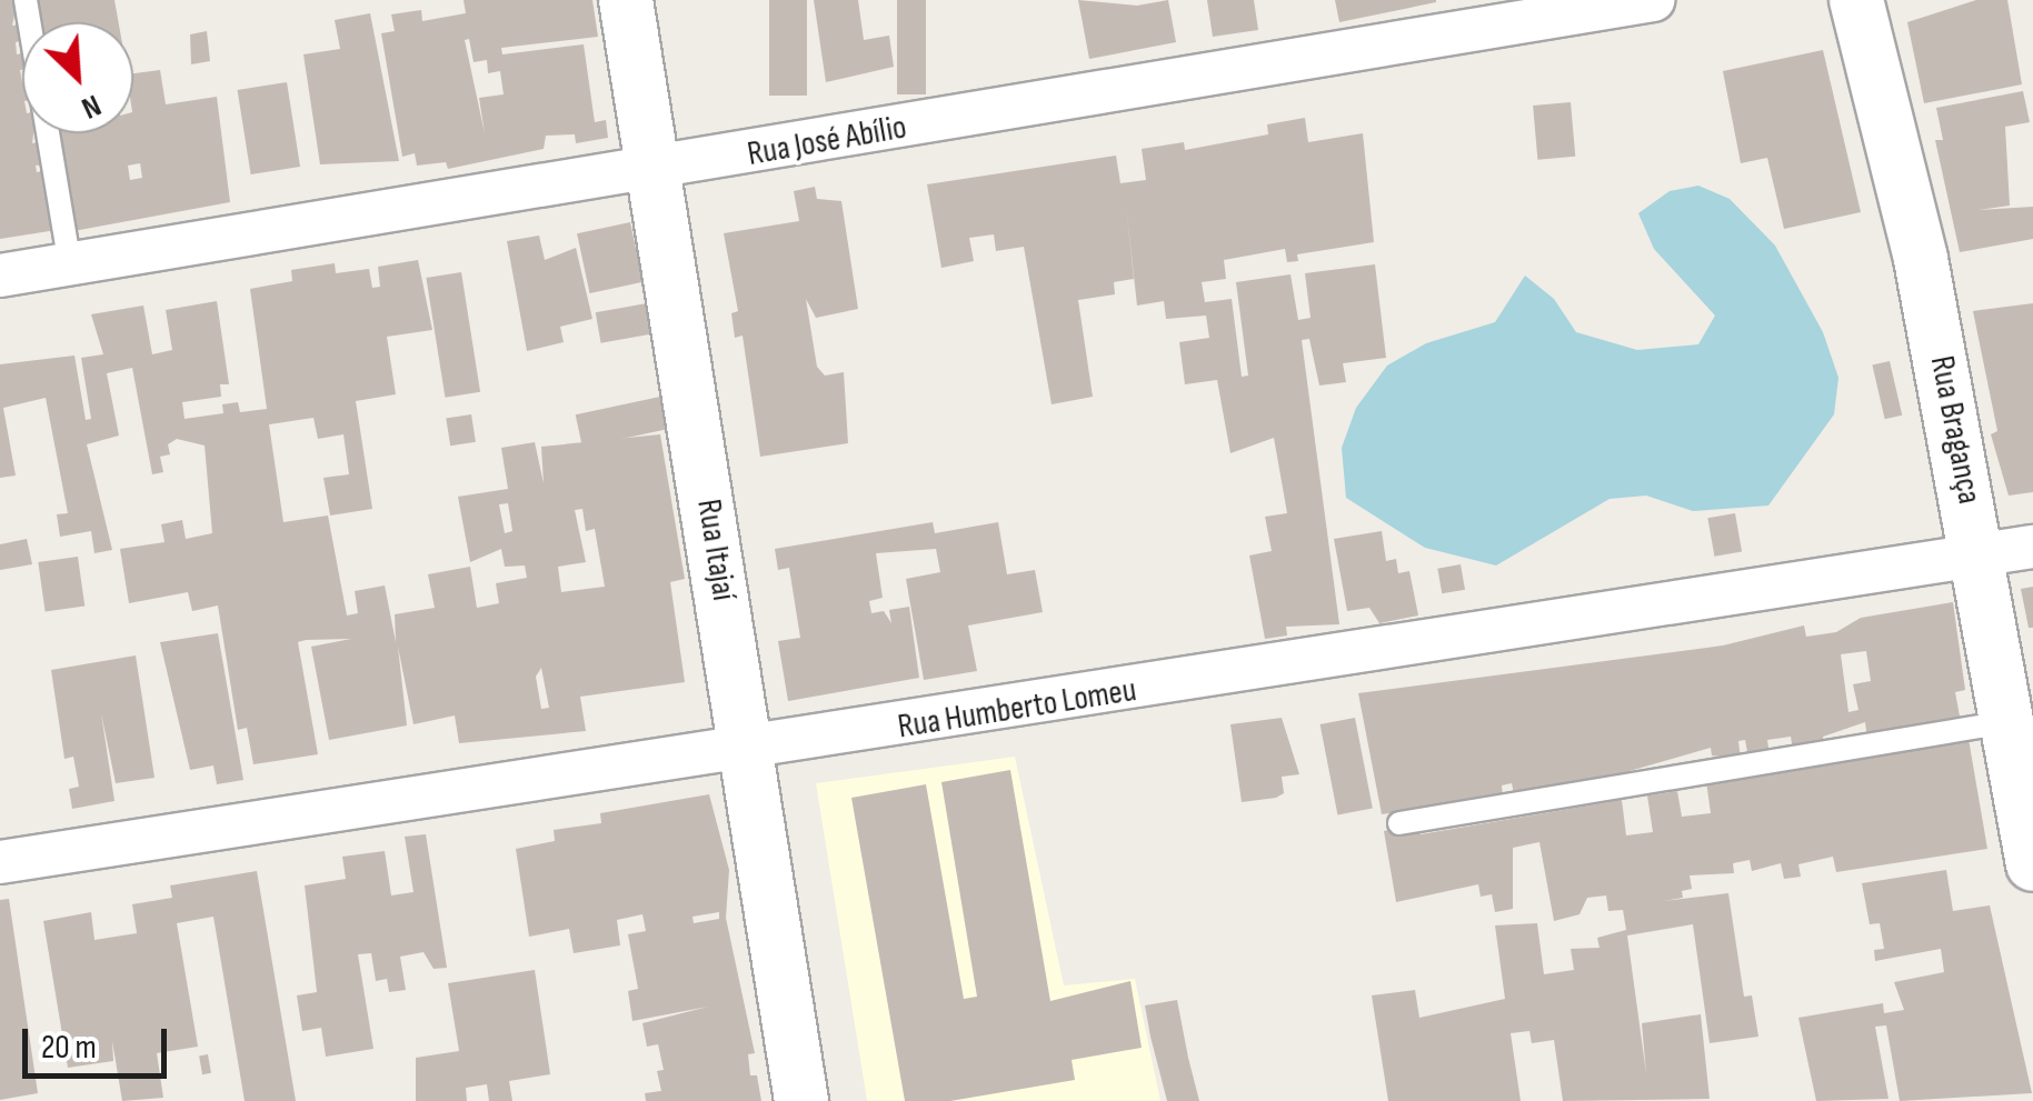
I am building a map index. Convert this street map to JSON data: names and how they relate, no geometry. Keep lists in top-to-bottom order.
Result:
{
  "streets": {
    "street": [
      "Rua José Abílio",
      "Rua Bragança",
      "Rua Itajaí",
      "Rua Humberto Lomeu"
    ]
  },
  "crossings": [
    ["Rua José Abílio", "Rua Itajaí"],
    ["Rua Bragança", "Rua Humberto Lomeu"],
    ["Rua Itajaí", "Rua Humberto Lomeu"]
  ],
  "scale_bar": "20 m",
  "north": "bottom right"
}
